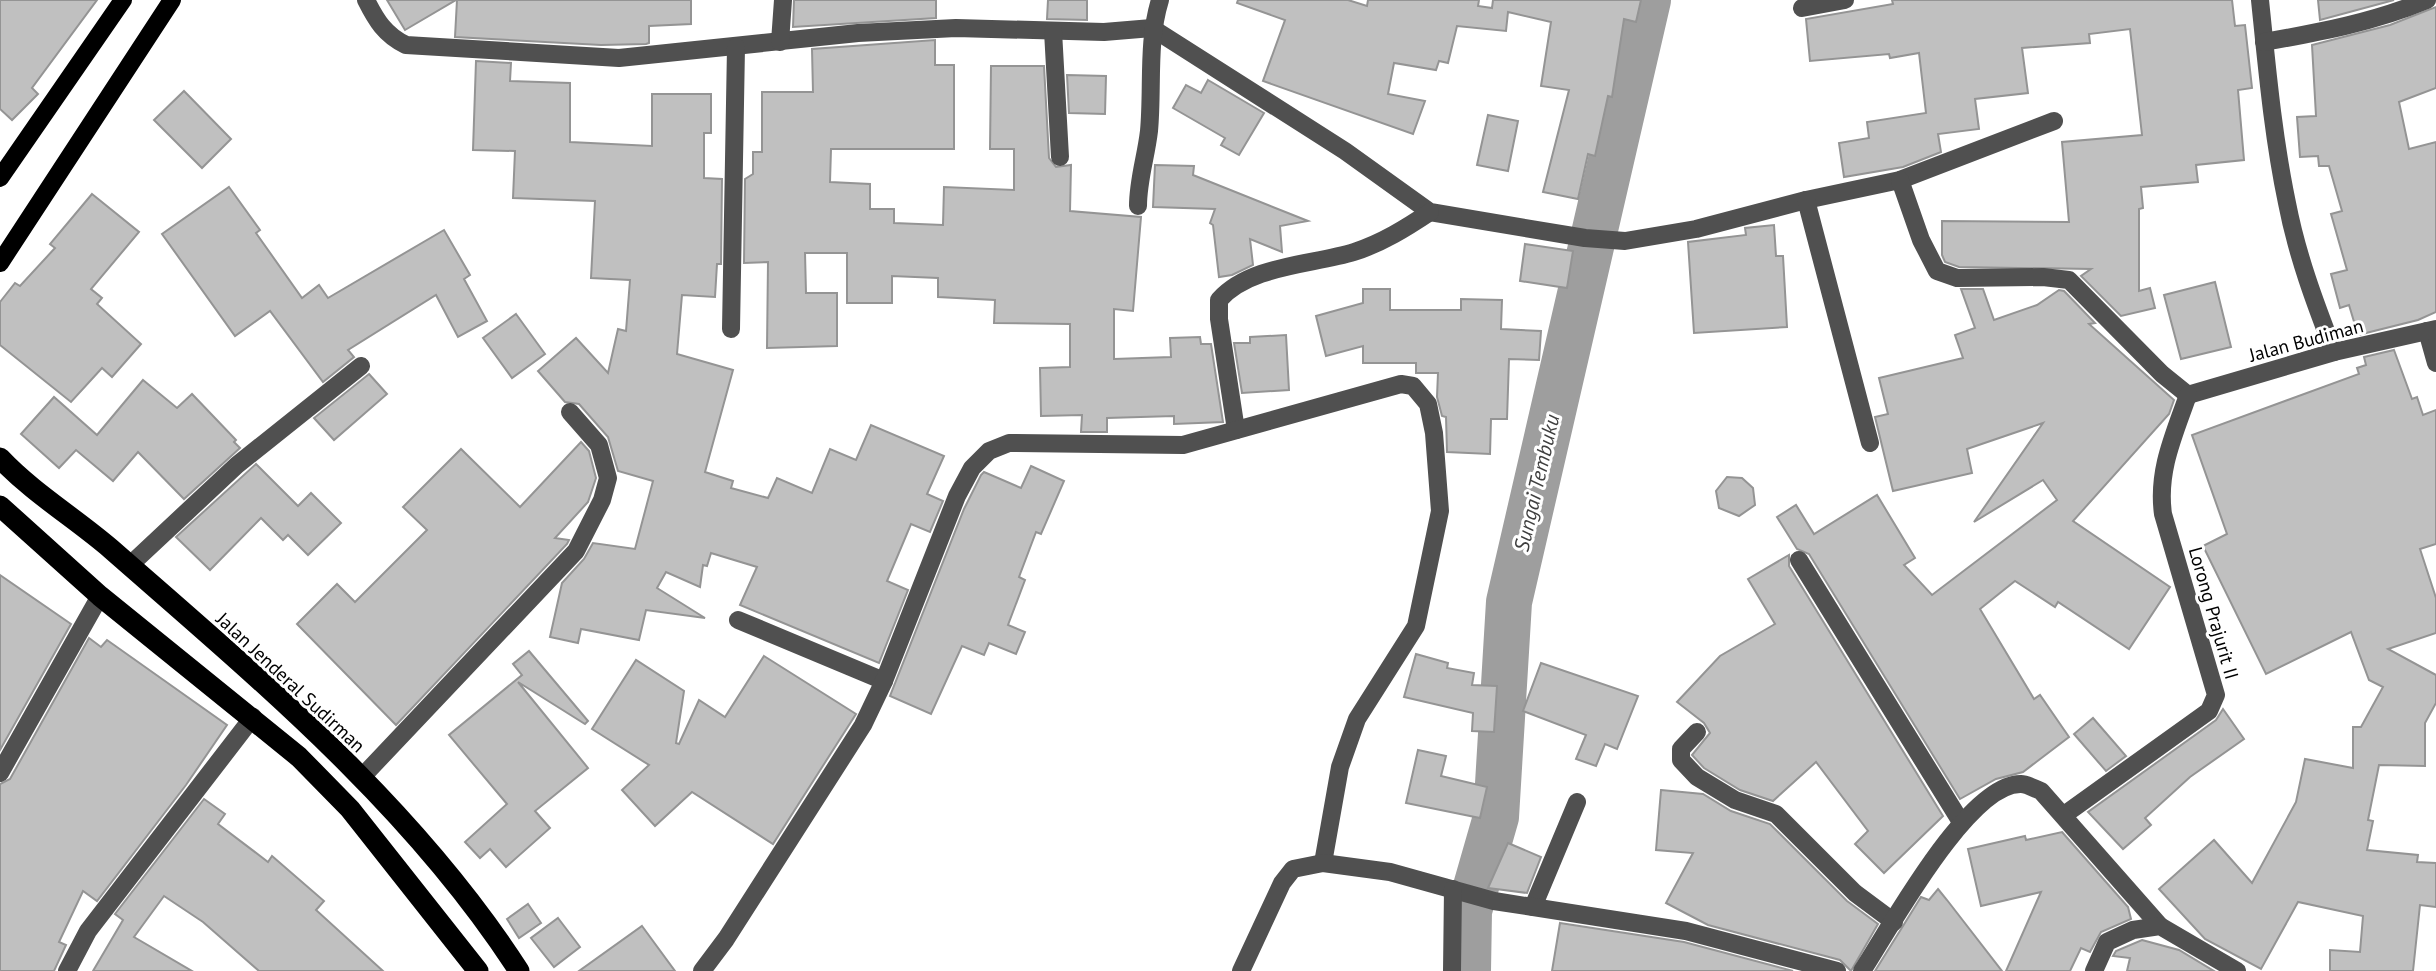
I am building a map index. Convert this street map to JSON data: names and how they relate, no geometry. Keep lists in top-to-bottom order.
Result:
{
  "streets": {
    "highway": ["Jalan Jenderal Sudirman"],
    "street": ["Jalan Budiman", "Lorong Prajurit II"]
  },
  "crossings": [
    ["Jalan Budiman", "Lorong Prajurit II"]
  ],
  "water": ["Sungai Tembuku"]
}
